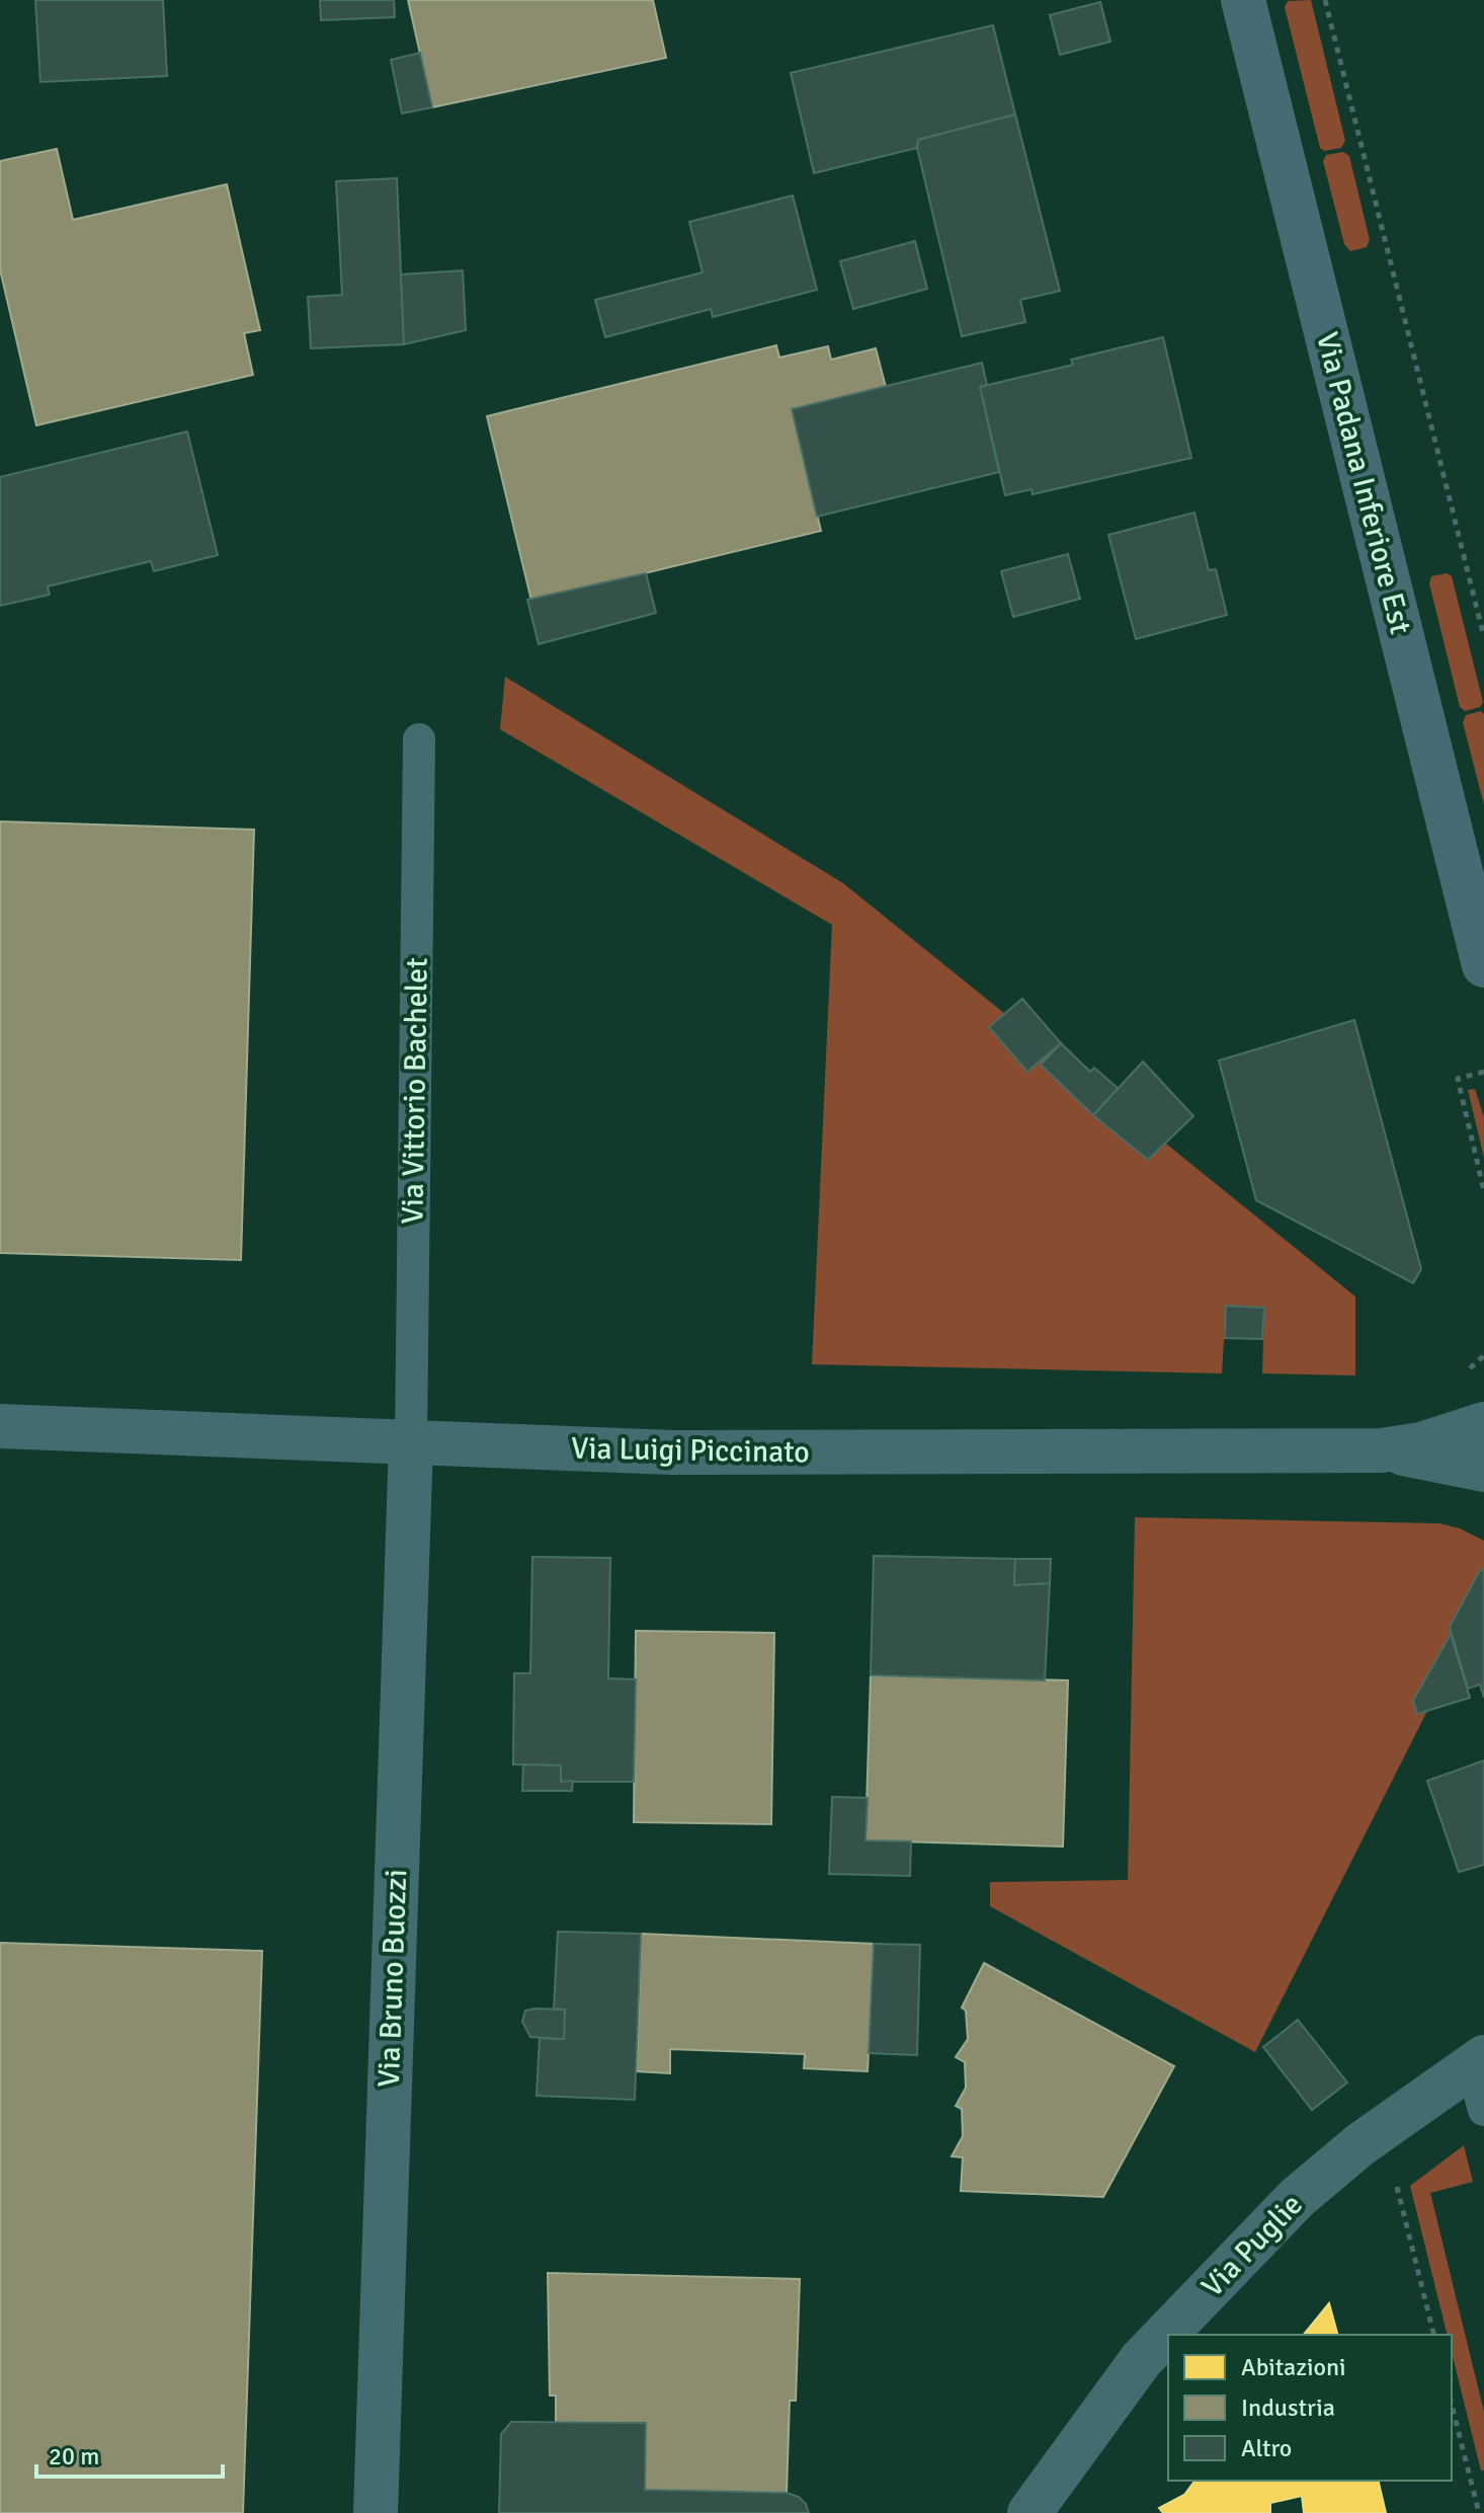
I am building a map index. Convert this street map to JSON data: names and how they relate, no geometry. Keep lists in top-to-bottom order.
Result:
{
  "streets": {
    "street": [
      "Via Padana Inferiore Est",
      "Via Luigi Piccinato",
      "Via Bruno Buozzi",
      "Via Puglie"
    ],
    "lane": ["Via Vittorio Bachelet"]
  },
  "crossings": [
    ["Via Vittorio Bachelet", "Via Luigi Piccinato"],
    ["Via Vittorio Bachelet", "Via Bruno Buozzi"],
    ["Via Luigi Piccinato", "Via Bruno Buozzi"]
  ],
  "legend": ["Abitazioni", "Industria", "Altro"],
  "scale_bar": "20 m"
}
